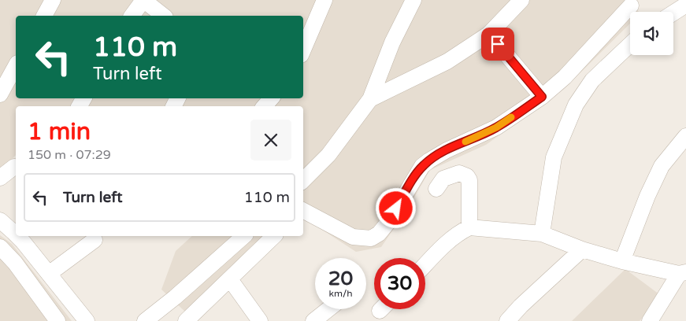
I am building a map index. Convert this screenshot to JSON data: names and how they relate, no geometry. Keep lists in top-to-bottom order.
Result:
{
  "page": {
    "turn": ["110 m", "Turn left"],
    "heading": ["1 min", "150 m · 07:29"],
    "list": [
      {
        "name": "Turn left",
        "value": "110 m"
      }
    ],
    "speed": "20 km/h",
    "limit": "30"
  }
}
